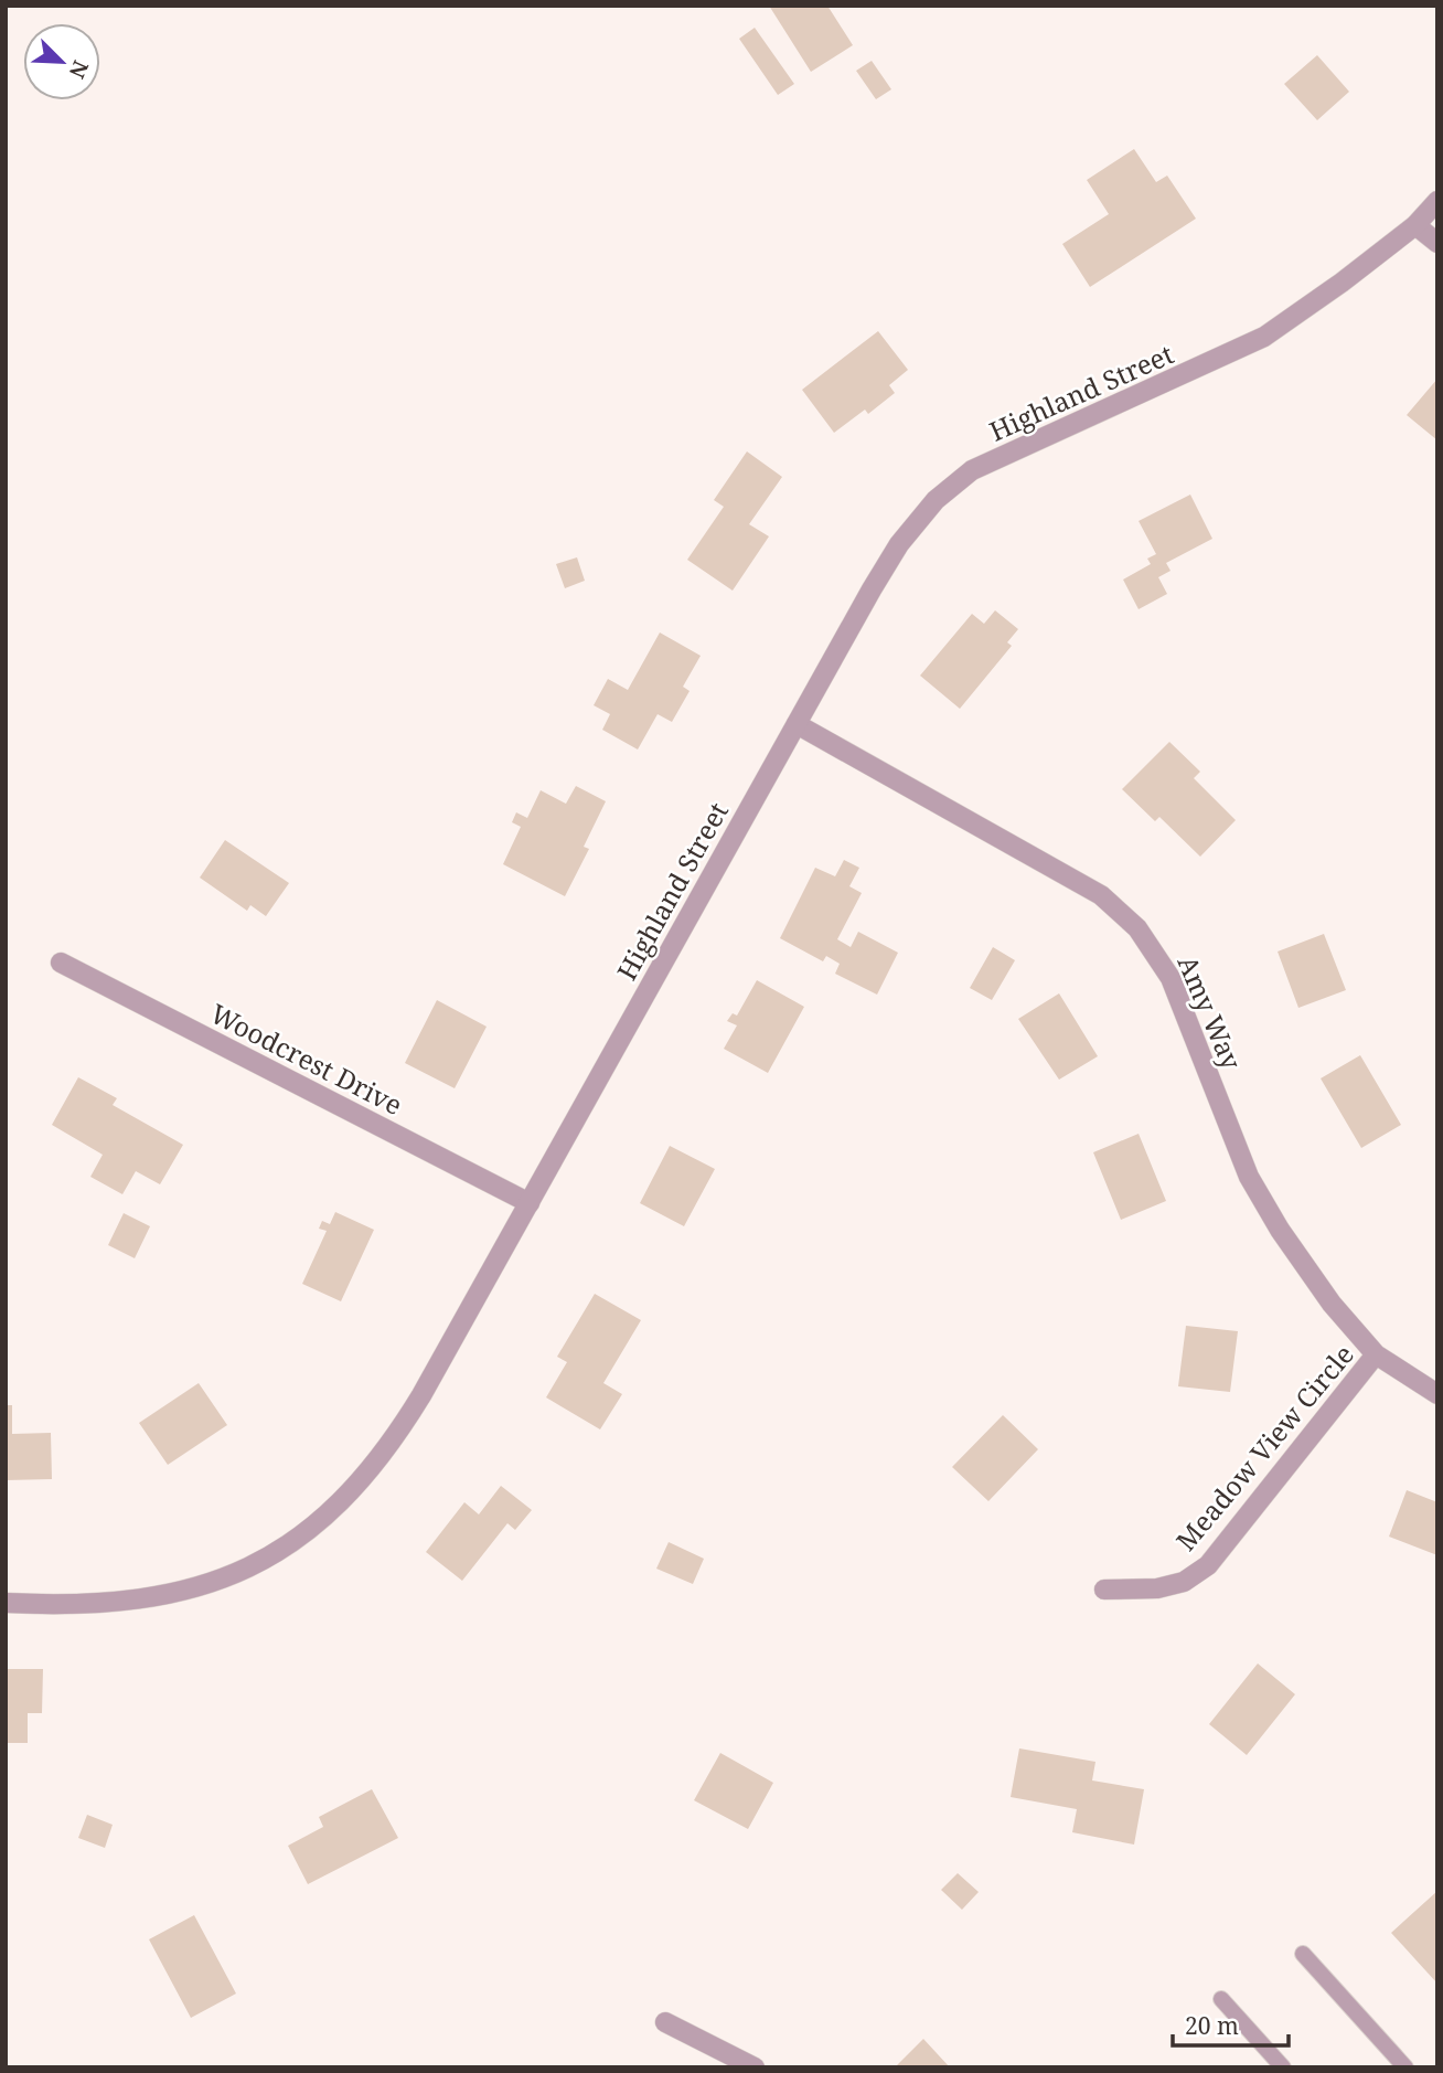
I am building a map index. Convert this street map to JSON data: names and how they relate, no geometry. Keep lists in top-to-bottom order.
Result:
{
  "streets": {
    "street": [
      "Highland Street",
      "Amy Way",
      "Woodcrest Drive",
      "Meadow View Circle"
    ]
  },
  "crossings": [
    ["Highland Street", "Amy Way"],
    ["Highland Street", "Woodcrest Drive"],
    ["Amy Way", "Meadow View Circle"]
  ],
  "scale_bar": "20 m",
  "north": "bottom right"
}
